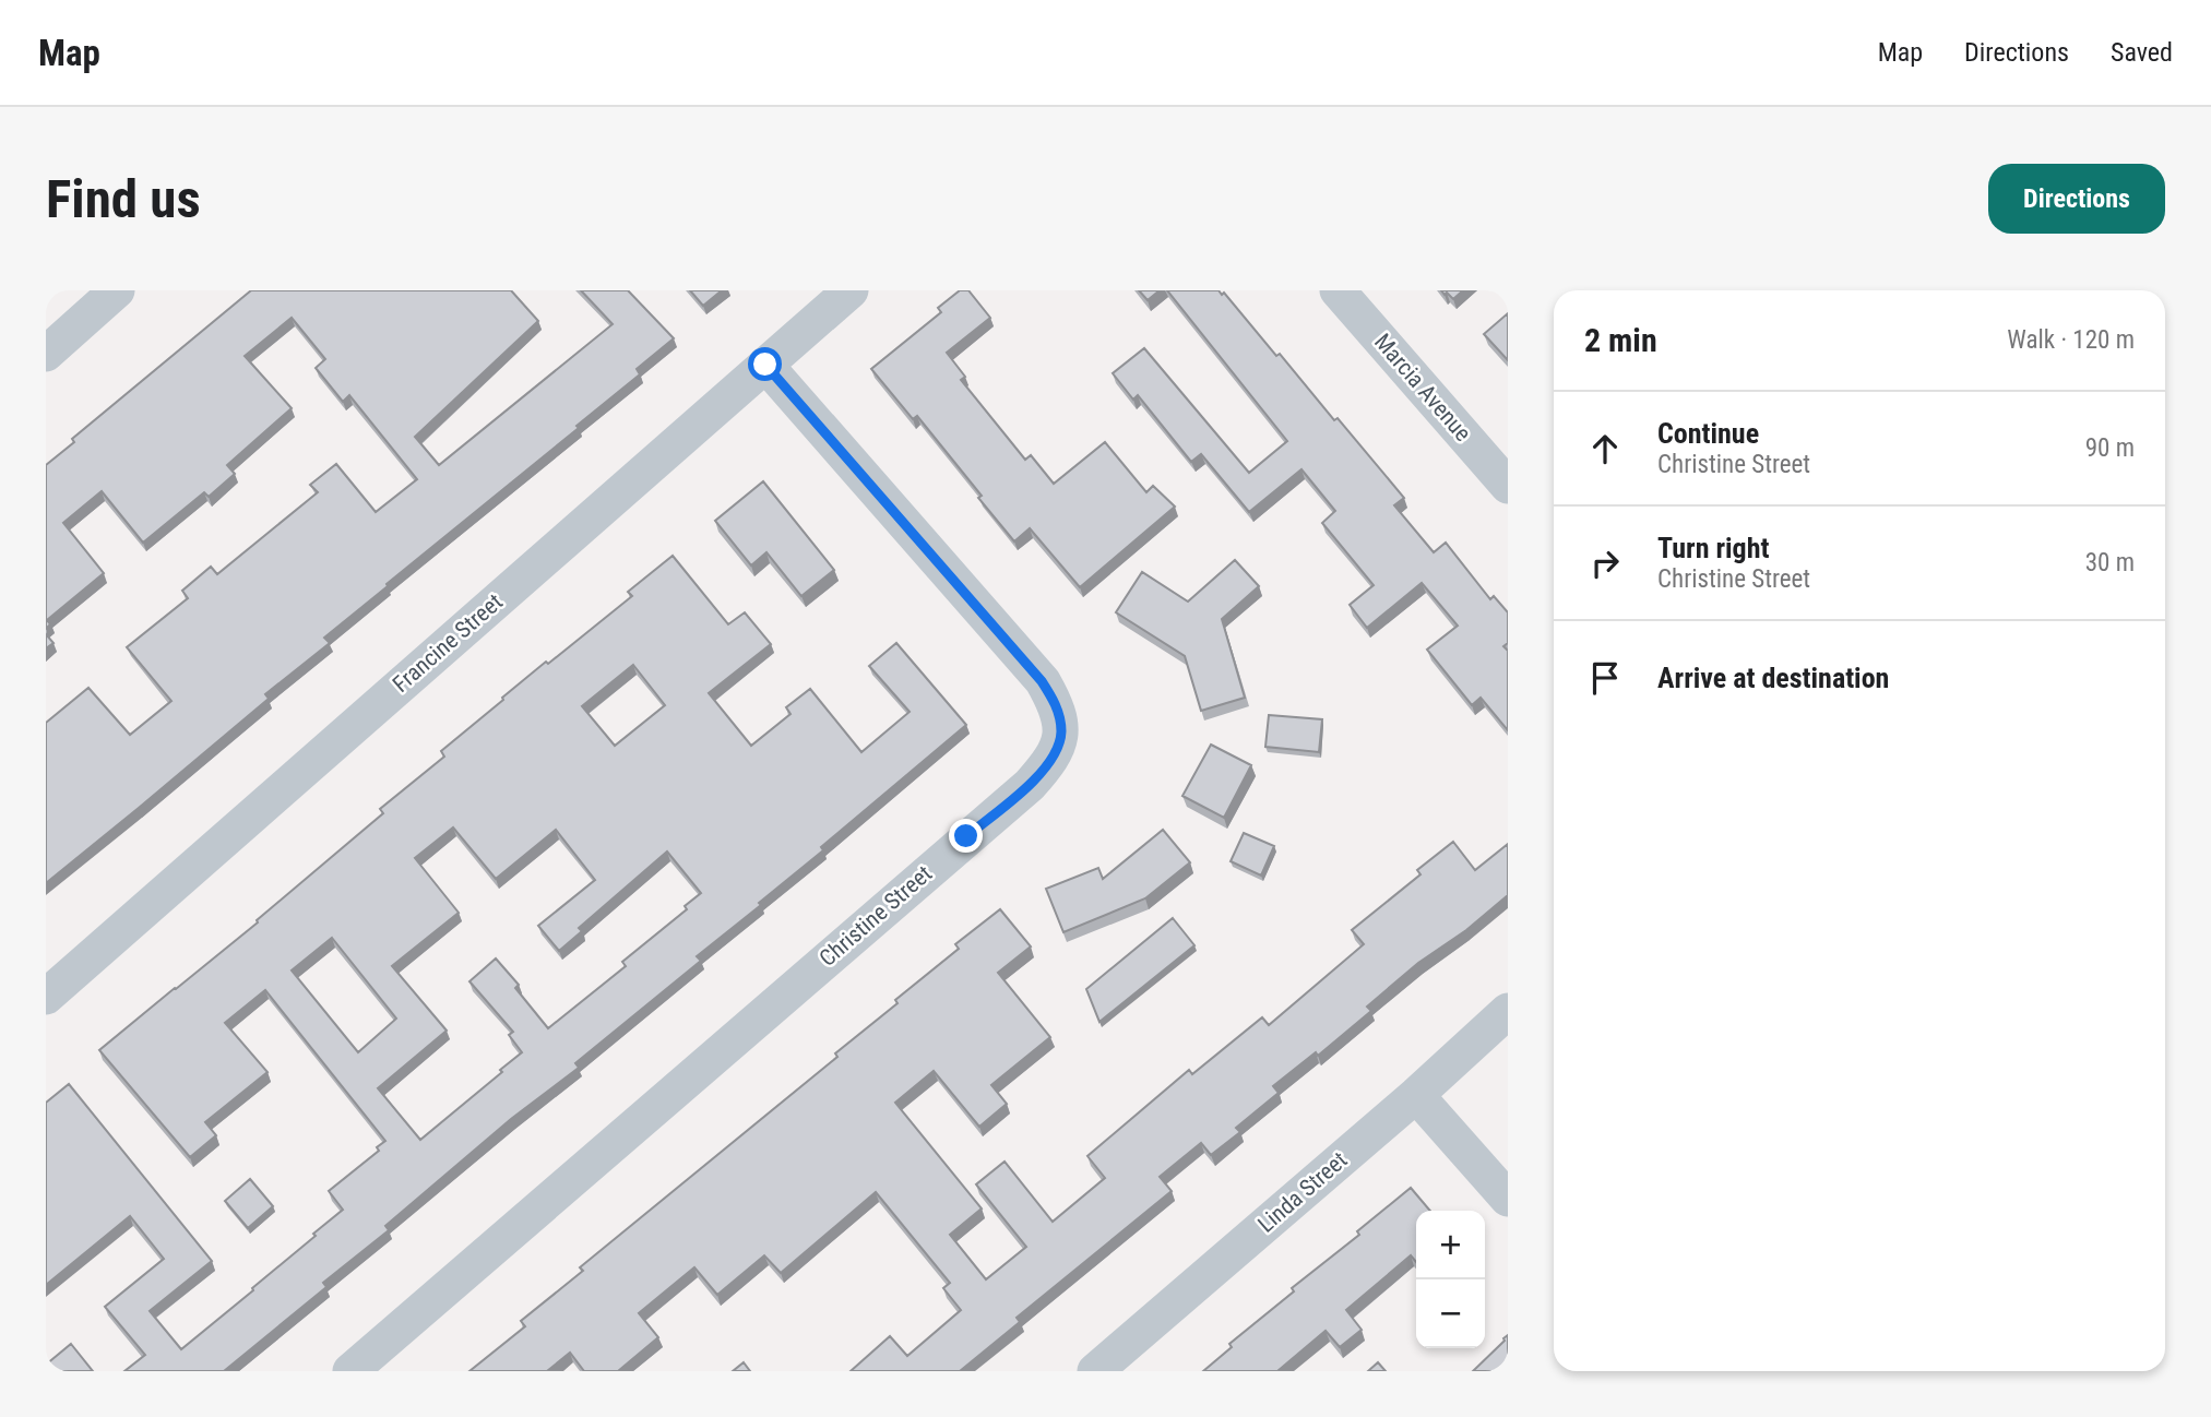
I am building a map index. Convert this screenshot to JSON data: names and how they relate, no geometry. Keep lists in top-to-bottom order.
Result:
{
  "streets": {
    "street": [
      "Marcia Avenue",
      "Francine Street",
      "Christine Street",
      "Linda Street"
    ]
  },
  "crossings": [
    ["Francine Street", "Christine Street"]
  ],
  "page": {
    "header": "Map",
    "nav": ["Map", "Directions", "Saved"],
    "buttons": "Directions",
    "title": "Find us",
    "heading": ["2 min", "Walk · 120 m"],
    "list": [
      ["Continue", "Christine Street", "90 m"],
      ["Turn right", "Christine Street", "30 m"],
      "Arrive at destination"
    ],
    "map_buttons": ["+", "−"]
  }
}
